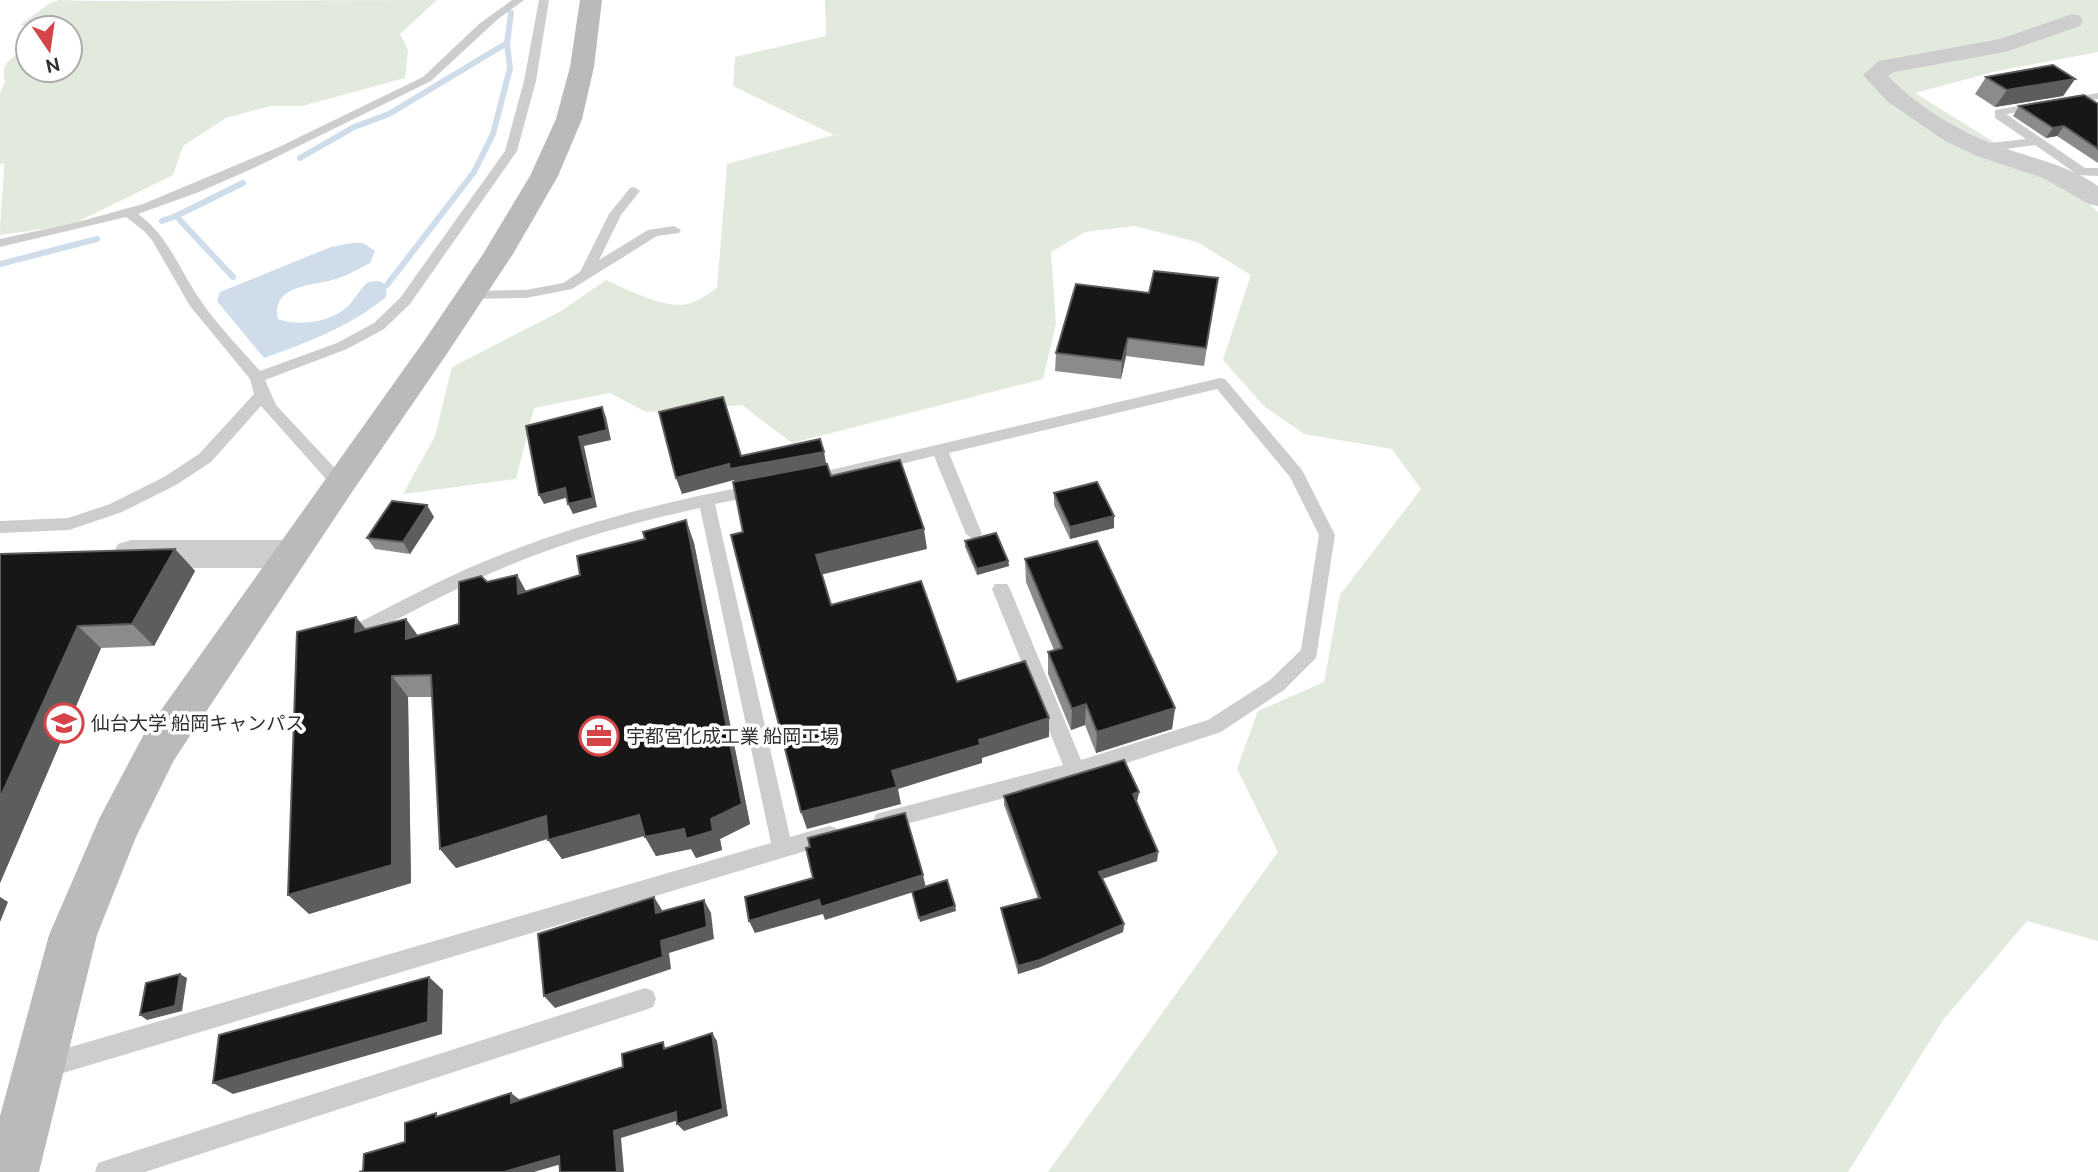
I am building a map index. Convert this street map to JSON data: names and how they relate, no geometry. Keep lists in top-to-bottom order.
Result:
{
  "places": {
    "school or university": ["仙台大学 船岡キャンパス"],
    "office": ["宇都宮化成工業 船岡工場"]
  },
  "north": "bottom"
}
